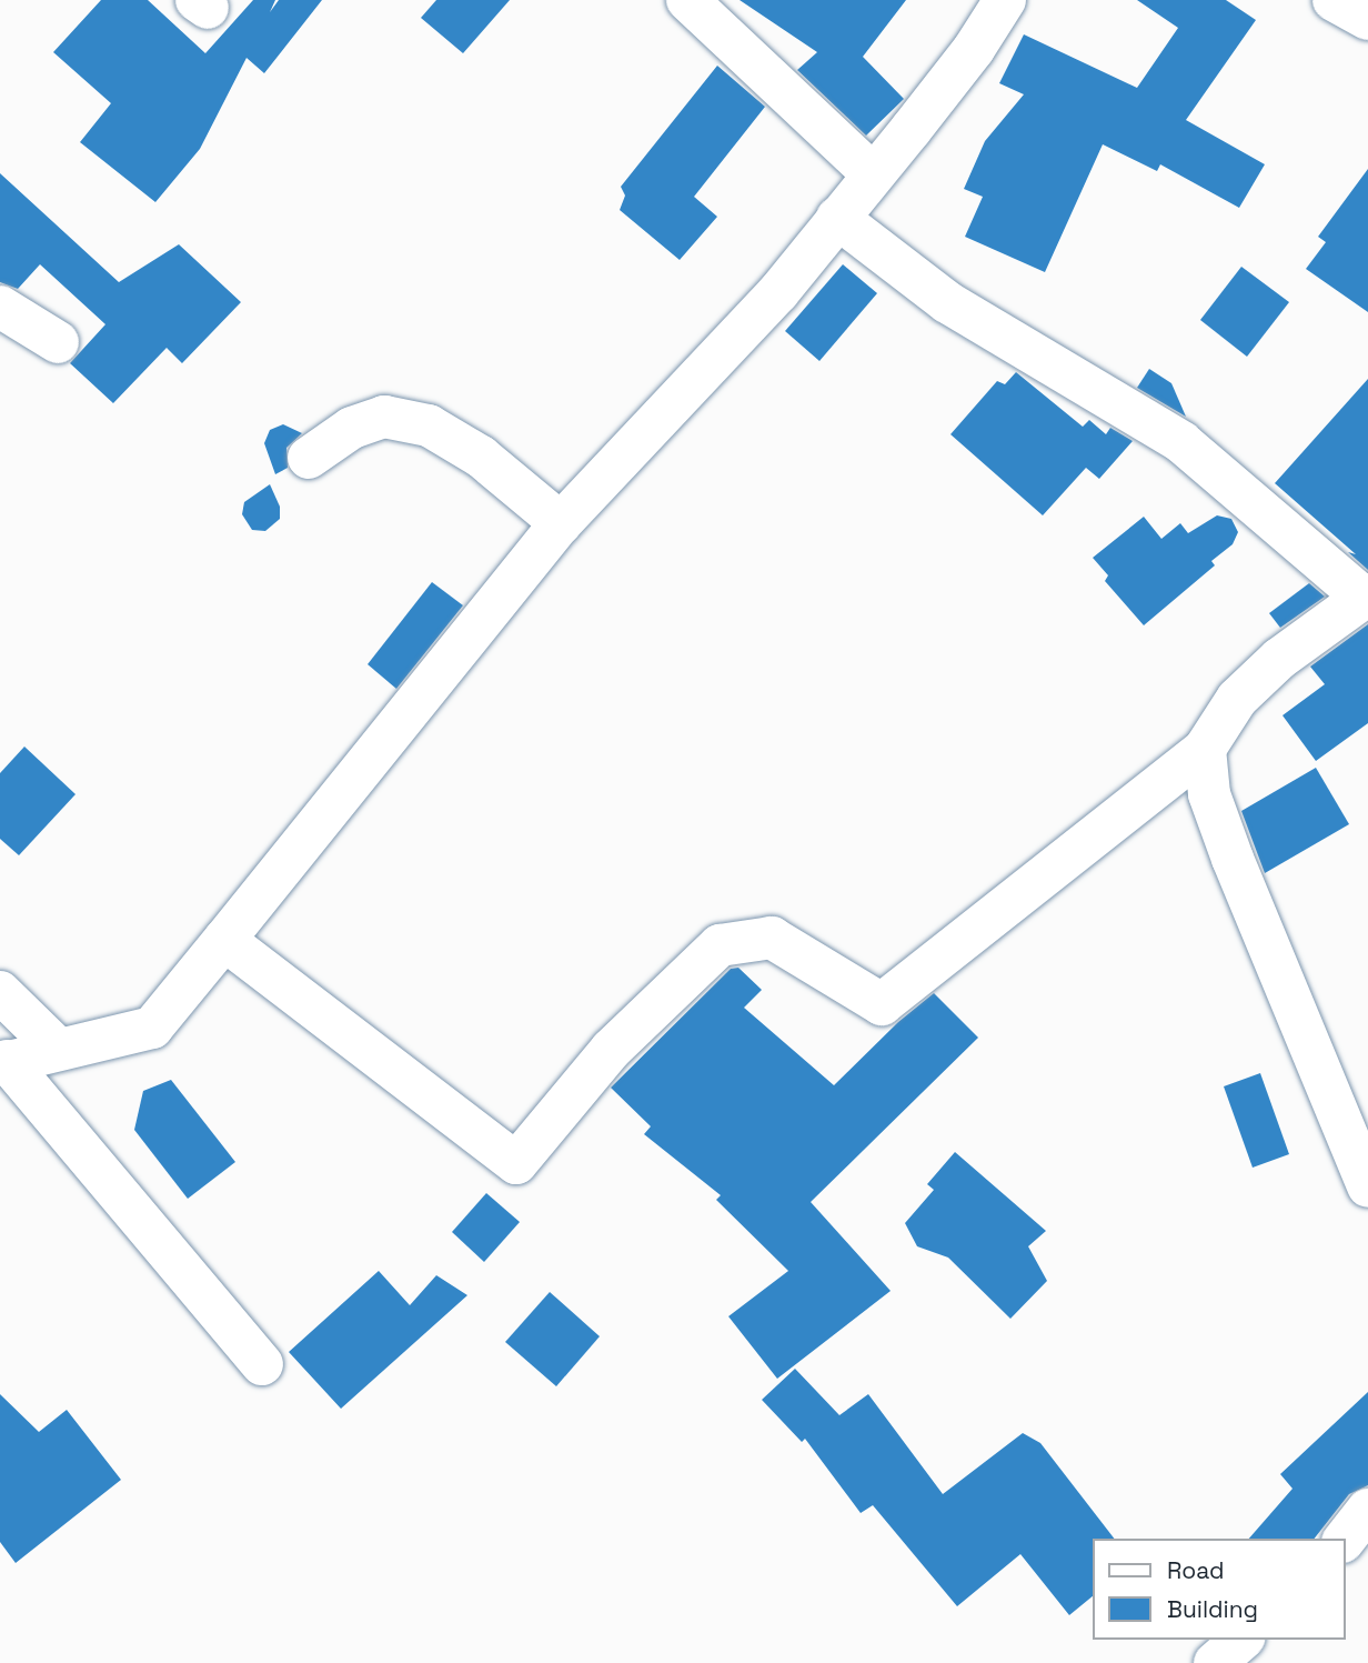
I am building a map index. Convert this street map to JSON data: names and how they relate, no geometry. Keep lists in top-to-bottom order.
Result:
{
  "legend": ["Road", "Building"]
}
